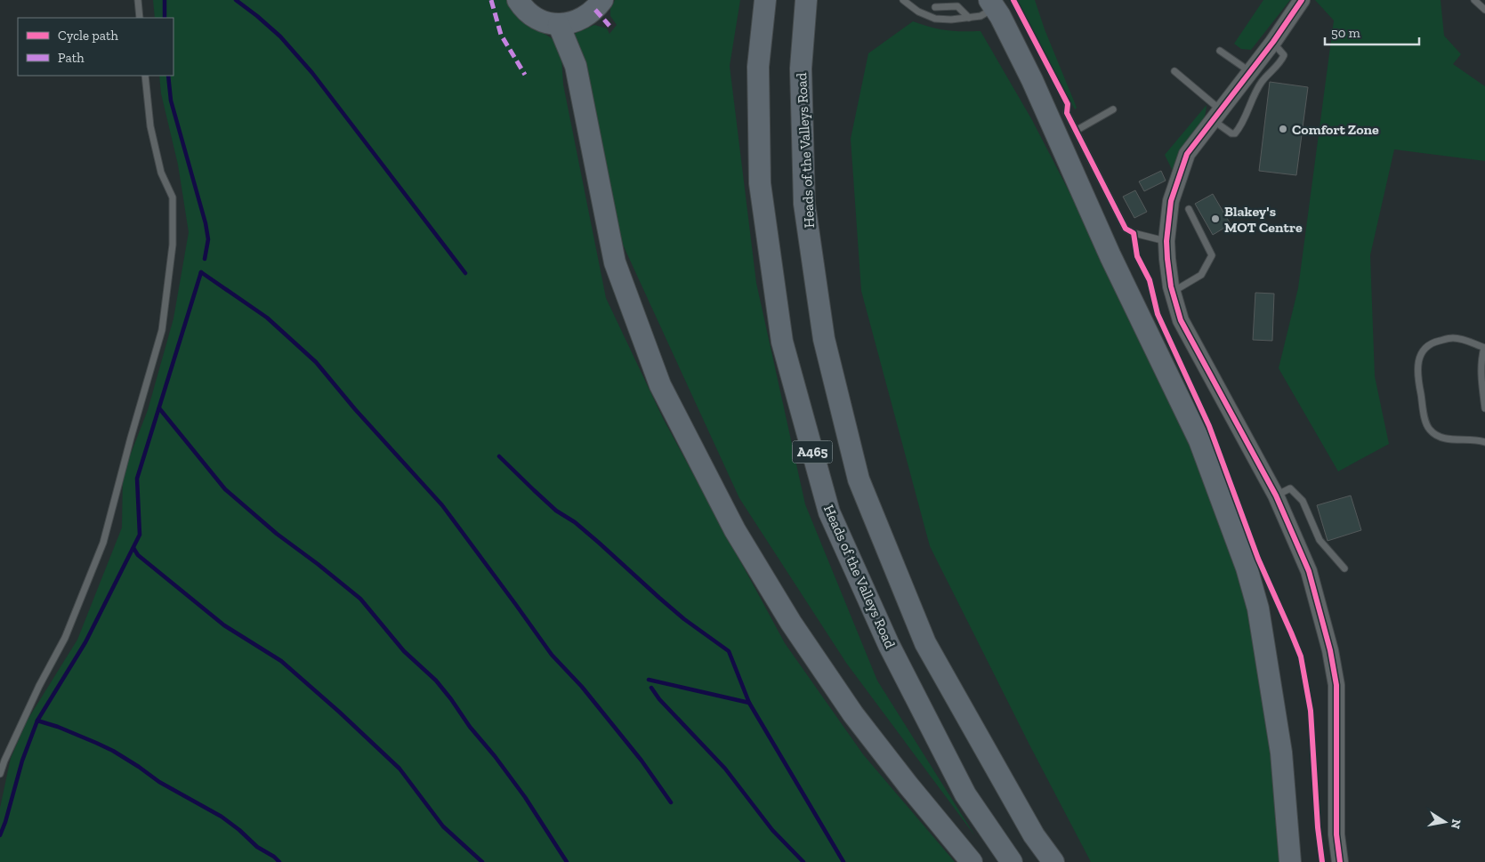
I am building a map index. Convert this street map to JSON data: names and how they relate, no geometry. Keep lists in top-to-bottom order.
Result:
{
  "streets": {
    "highway": ["Heads of the Valleys Road", "A465"]
  },
  "places": ["Comfort Zone", "Blakey's MOT Centre"],
  "legend": ["Cycle path", "Path"],
  "scale_bar": "50 m",
  "north": "right"
}
